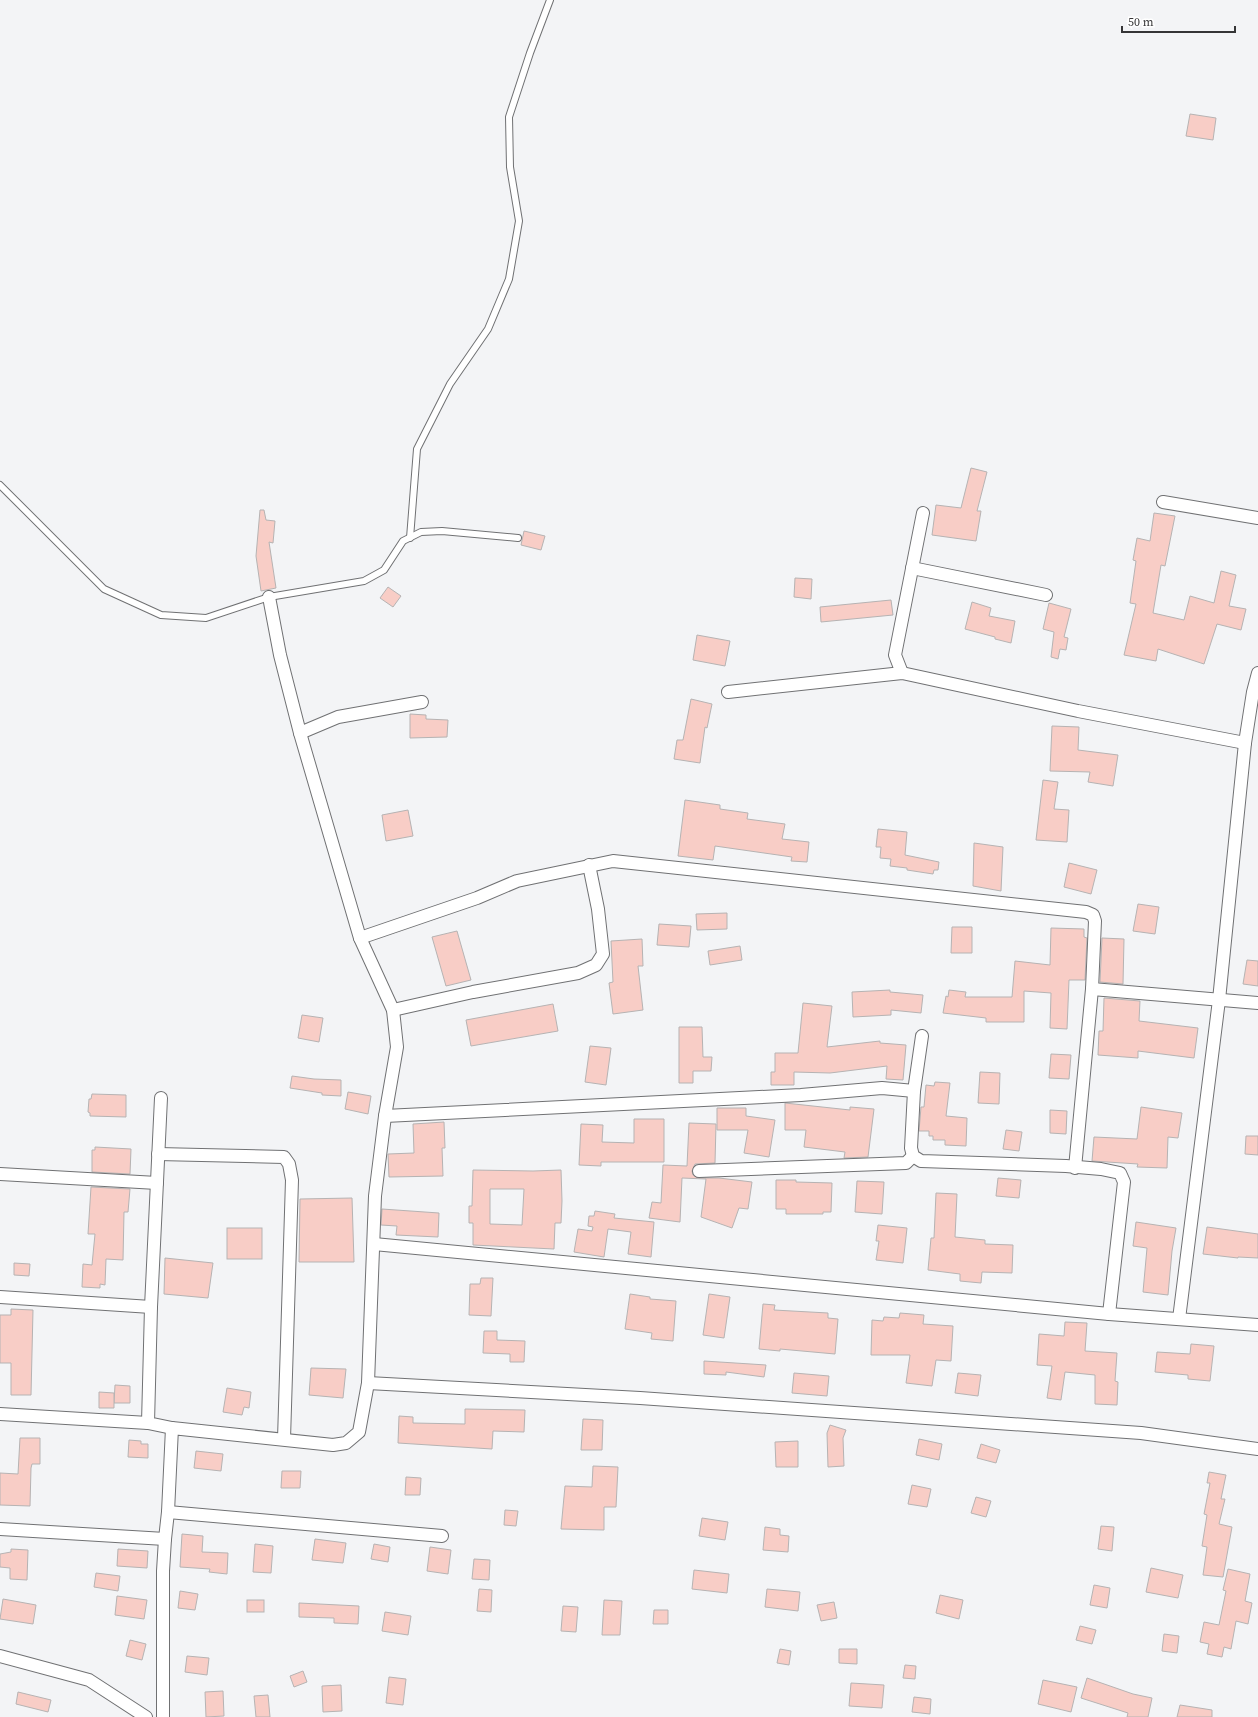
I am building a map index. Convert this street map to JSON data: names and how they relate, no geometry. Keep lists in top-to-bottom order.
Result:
{
  "scale_bar": "50 m"
}
